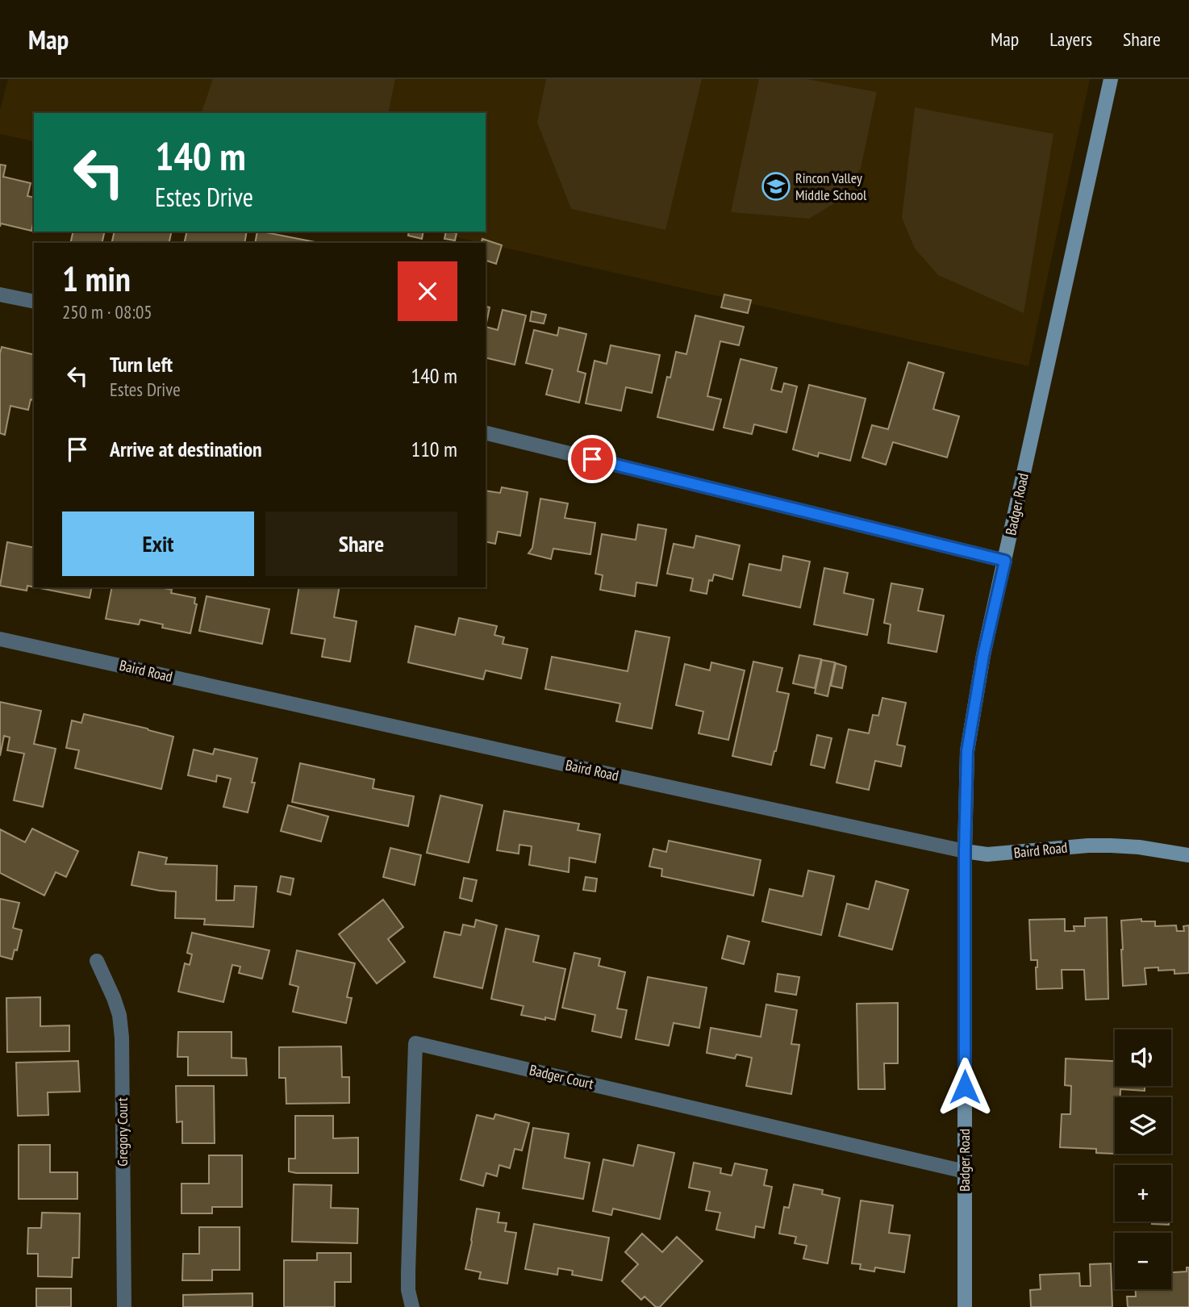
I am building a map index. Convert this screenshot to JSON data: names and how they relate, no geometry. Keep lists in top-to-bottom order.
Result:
{
  "streets": {
    "street": [
      "Badger Road",
      "Baird Road",
      "Badger Court",
      "Gregory Court"
    ]
  },
  "crossings": [
    ["Badger Road", "Baird Road"],
    ["Badger Road", "Badger Court"]
  ],
  "places": {
    "school or university": ["Rincon Valley Middle School"]
  },
  "page": {
    "header": "Map",
    "nav": ["Map", "Layers", "Share"],
    "turn": ["140 m", "Estes Drive"],
    "heading": ["1 min", "250 m · 08:05"],
    "list": [
      {
        "name": "Turn left",
        "note": "Estes Drive",
        "value": "140 m"
      },
      {
        "name": "Arrive at destination",
        "value": "110 m"
      }
    ],
    "buttons": ["Exit", "Share"],
    "map_buttons": ["+", "−"]
  }
}
